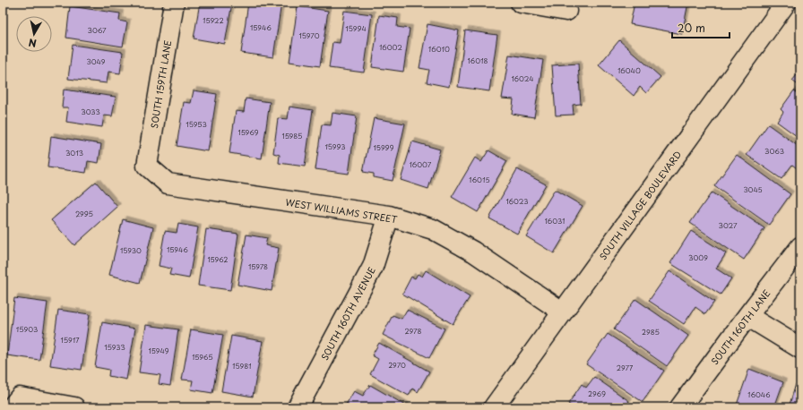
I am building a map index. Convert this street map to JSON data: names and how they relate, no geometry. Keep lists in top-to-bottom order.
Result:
{
  "streets": {
    "street": [
      "SOUTH 159TH LANE",
      "SOUTH VILLAGE BOULEVARD",
      "WEST WILLIAMS STREET",
      "SOUTH 160TH AVENUE",
      "SOUTH 160TH LANE"
    ]
  },
  "crossings": [
    ["SOUTH 159TH LANE", "WEST WILLIAMS STREET"],
    ["SOUTH VILLAGE BOULEVARD", "WEST WILLIAMS STREET"],
    ["WEST WILLIAMS STREET", "SOUTH 160TH AVENUE"]
  ],
  "house_numbers": [
    "15922",
    "15946",
    "15994",
    "3067",
    "15970",
    "16002",
    "16010",
    "16018",
    "3049",
    "16040",
    "16024",
    "3033",
    "15953",
    "15969",
    "15985",
    "15993",
    "15999",
    "3063",
    "3013",
    "16007",
    "16015",
    "3045",
    "16023",
    "2995",
    "16031",
    "3027",
    "15946",
    "15930",
    "3009",
    "15962",
    "15978",
    "15903",
    "2978",
    "2985",
    "15917",
    "15933",
    "15949",
    "15965",
    "2970",
    "15981",
    "2977",
    "2969",
    "16046"
  ],
  "scale_bar": "20 m",
  "north": "bottom"
}
